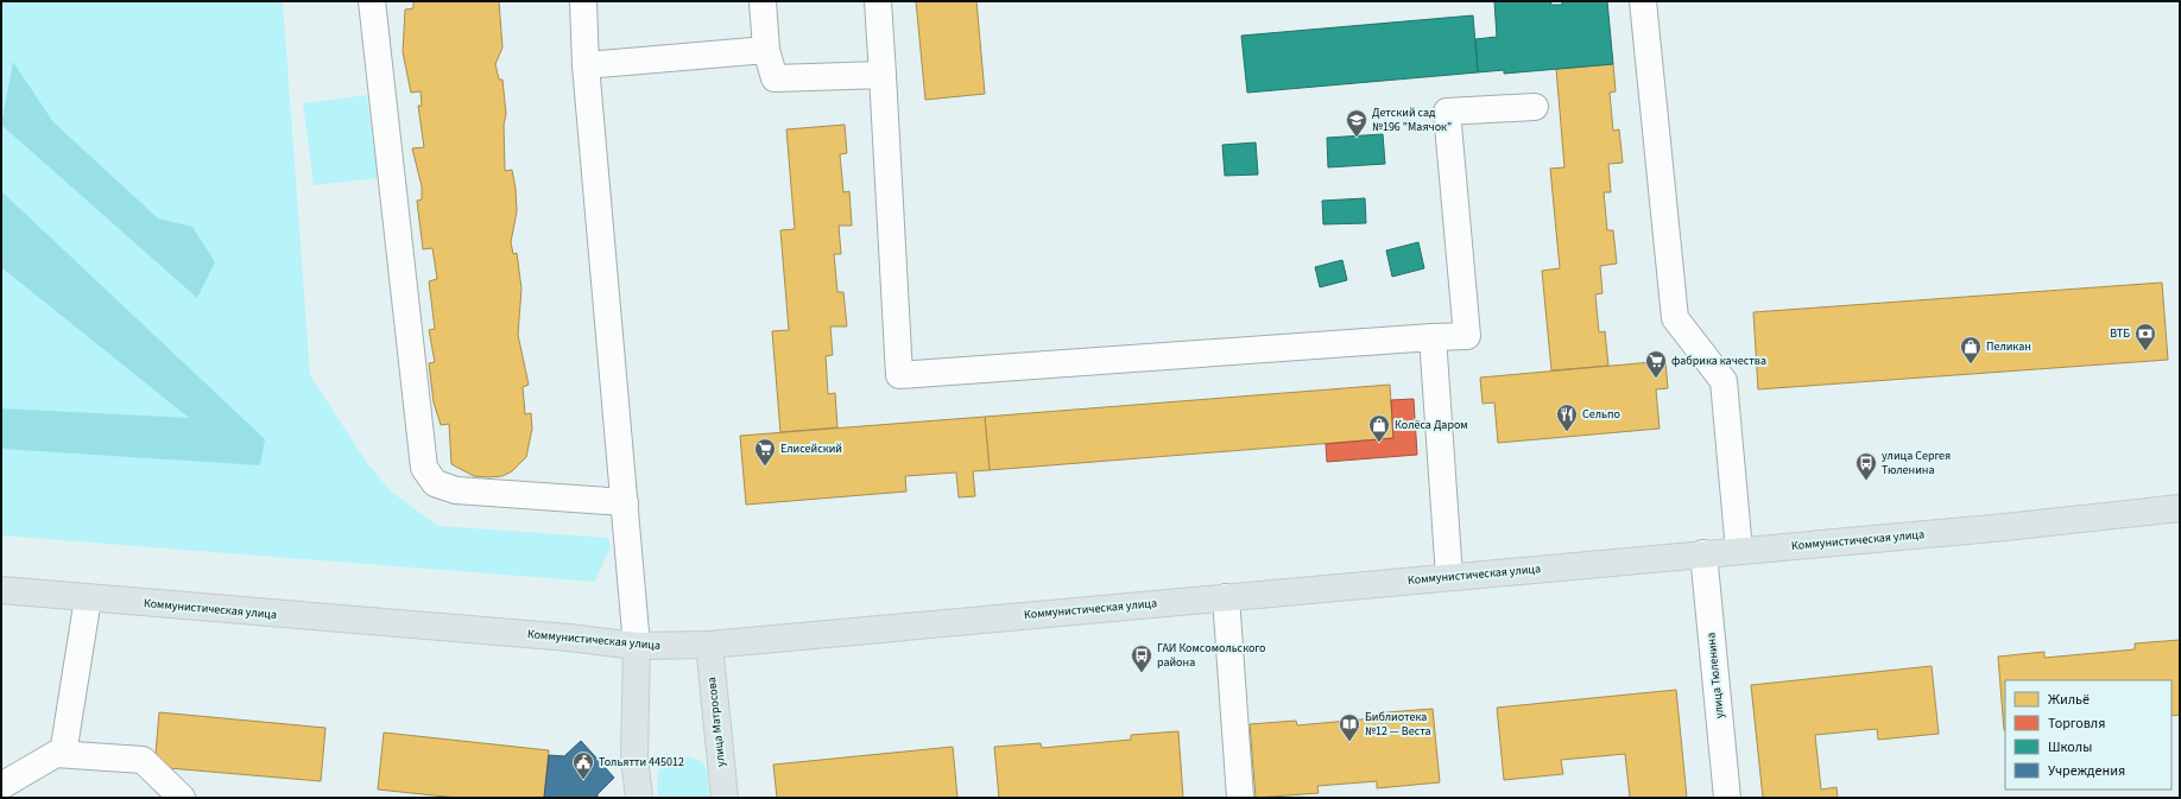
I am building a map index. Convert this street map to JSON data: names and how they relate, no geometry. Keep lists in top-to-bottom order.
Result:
{
  "streets": {
    "main road": ["Коммунистическая улица", "улица Матросова"],
    "street": ["улица Тюленина"]
  },
  "crossings": [
    ["Коммунистическая улица", "улица Тюленина"],
    ["Коммунистическая улица", "улица Матросова"]
  ],
  "places": {
    "school or university": ["Детский сад №196 \"Маячок\""],
    "bank": ["ВТБ"],
    "shop": ["Пеликан", "Колёса Даром"],
    "supermarket": ["фабрика качества", "Елисейский"],
    "restaurant": ["Сельпо"],
    "bus stop": ["улица Сергея Тюленина", "ГАИ Комсомольского района"],
    "library": ["Библиотека №12 — Веста"],
    "public building": ["Тольятти 445012"]
  },
  "legend": [
    "Жильё",
    "Торговля",
    "Школы",
    "Учреждения"
  ]
}
